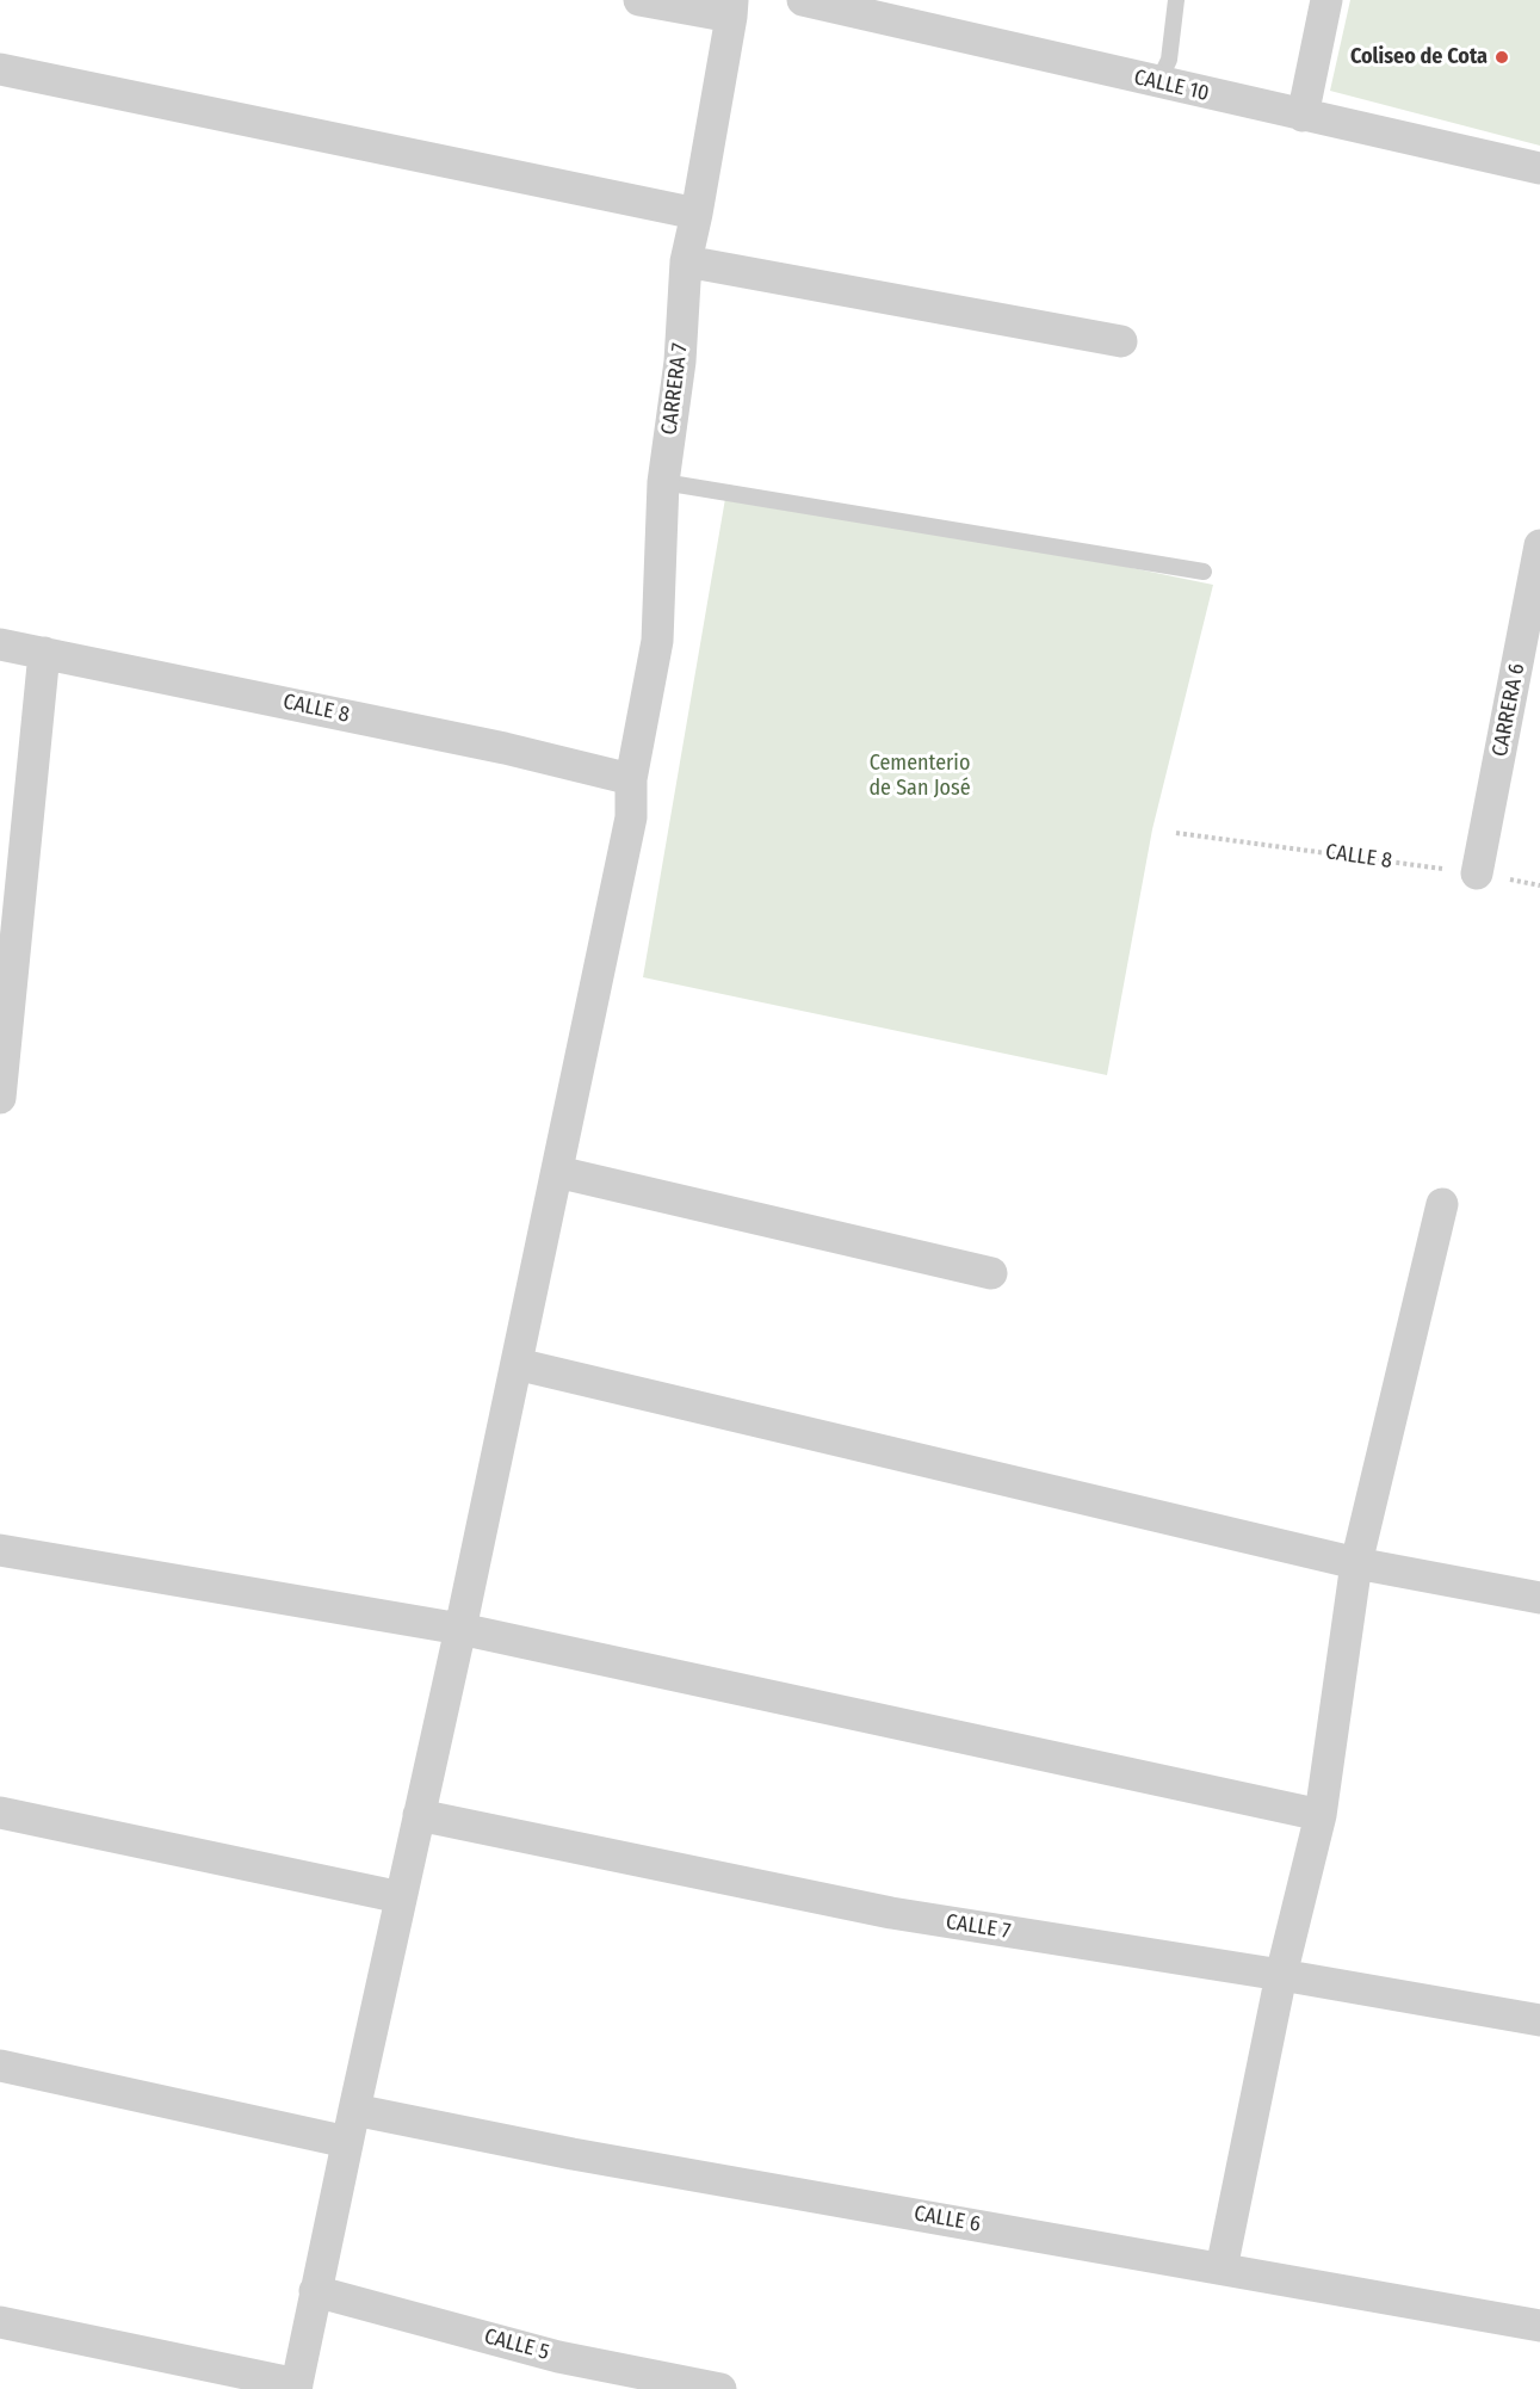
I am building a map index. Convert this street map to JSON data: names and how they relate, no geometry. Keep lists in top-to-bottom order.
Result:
{
  "streets": {
    "street": [
      "CALLE 10",
      "CARRERA 7",
      "CALLE 8",
      "CARRERA 6",
      "CALLE 7",
      "CALLE 6",
      "CALLE 5"
    ]
  },
  "crossings": [
    ["CARRERA 7", "CALLE 8"],
    ["CARRERA 7", "CALLE 7"],
    ["CARRERA 7", "CALLE 6"],
    ["CARRERA 7", "CALLE 5"],
    ["CALLE 8", "CARRERA 6"]
  ],
  "parks": ["Cementerio de San José"],
  "places": ["Coliseo de Cota"]
}
